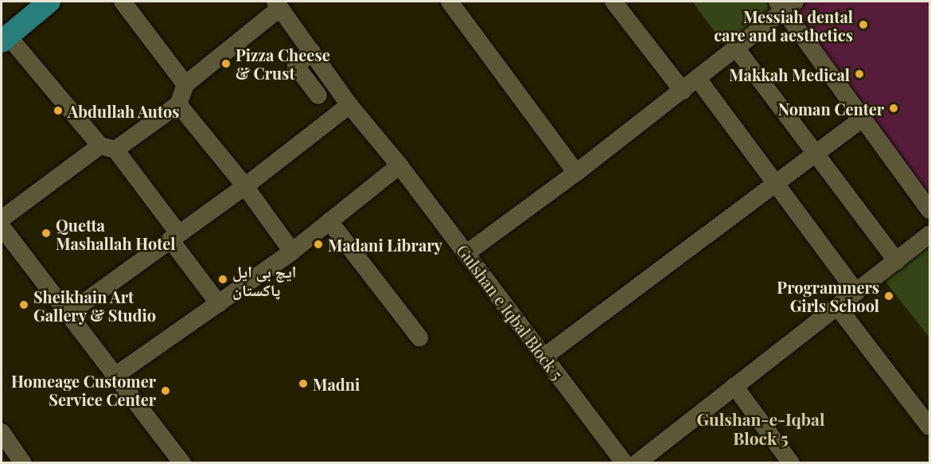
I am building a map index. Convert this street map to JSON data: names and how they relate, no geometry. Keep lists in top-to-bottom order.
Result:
{
  "streets": {
    "street": ["Gulshan e Iqbal Block 5"]
  },
  "districts": ["Gulshan-e-Iqbal Block 5"],
  "places": [
    "Messiah dental care and aesthetics",
    "Pizza Cheese & Crust",
    "Makkah Medical",
    "Noman Center",
    "Abdullah Autos",
    "Quetta Mashallah Hotel",
    "Madani Library",
    "ایچ بی ایل پاکستان",
    "Programmers Girls School",
    "Sheikhain Art Gallery & Studio",
    "Madni",
    "Homeage Customer Service Center"
  ]
}
